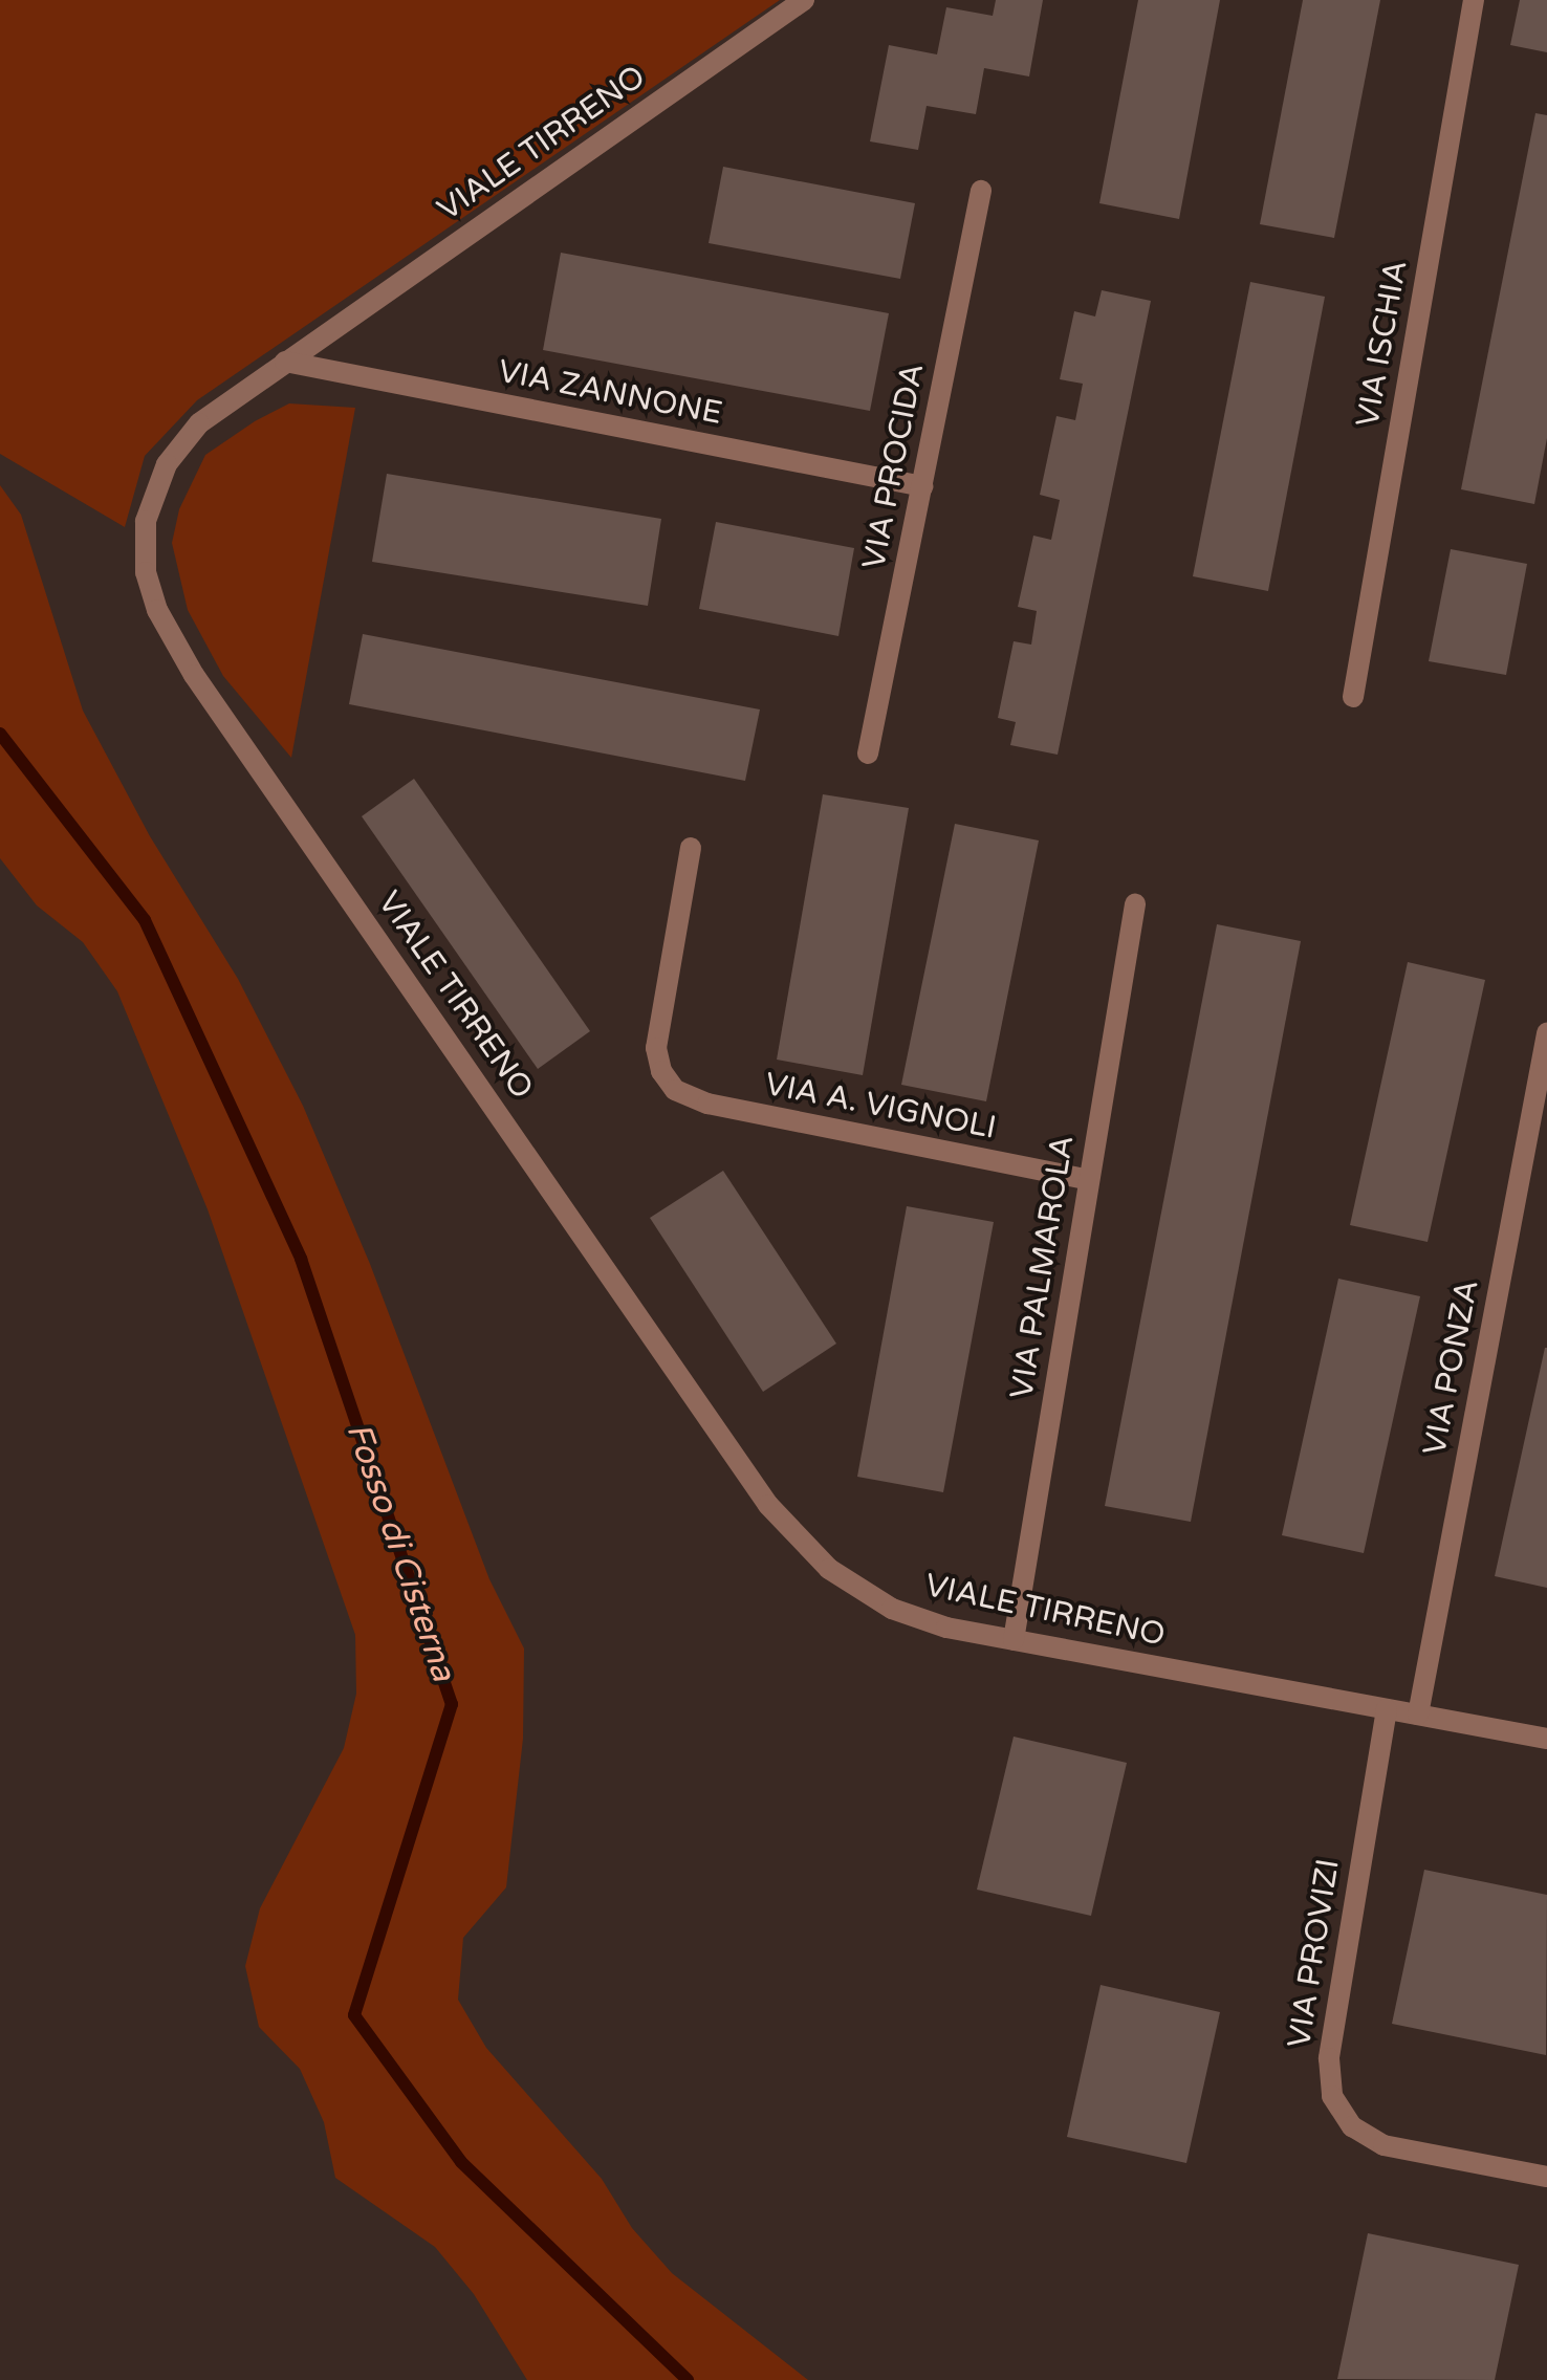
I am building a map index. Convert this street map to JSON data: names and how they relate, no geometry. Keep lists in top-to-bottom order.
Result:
{
  "streets": {
    "street": [
      "VIALE TIRRENO",
      "VIA ISCHIA",
      "VIA ZANNONE",
      "VIA PROCIDA",
      "VIA A. VIGNOLI",
      "VIA PALMAROLA",
      "VIA PONZA",
      "VIA PROVIZI"
    ]
  },
  "crossings": [
    ["VIALE TIRRENO", "VIA ZANNONE"],
    ["VIALE TIRRENO", "VIA PALMAROLA"],
    ["VIALE TIRRENO", "VIA PONZA"],
    ["VIALE TIRRENO", "VIA PROVIZI"],
    ["VIA ZANNONE", "VIA PROCIDA"],
    ["VIA A. VIGNOLI", "VIA PALMAROLA"]
  ],
  "water": ["Fosso di Cisterna"]
}
